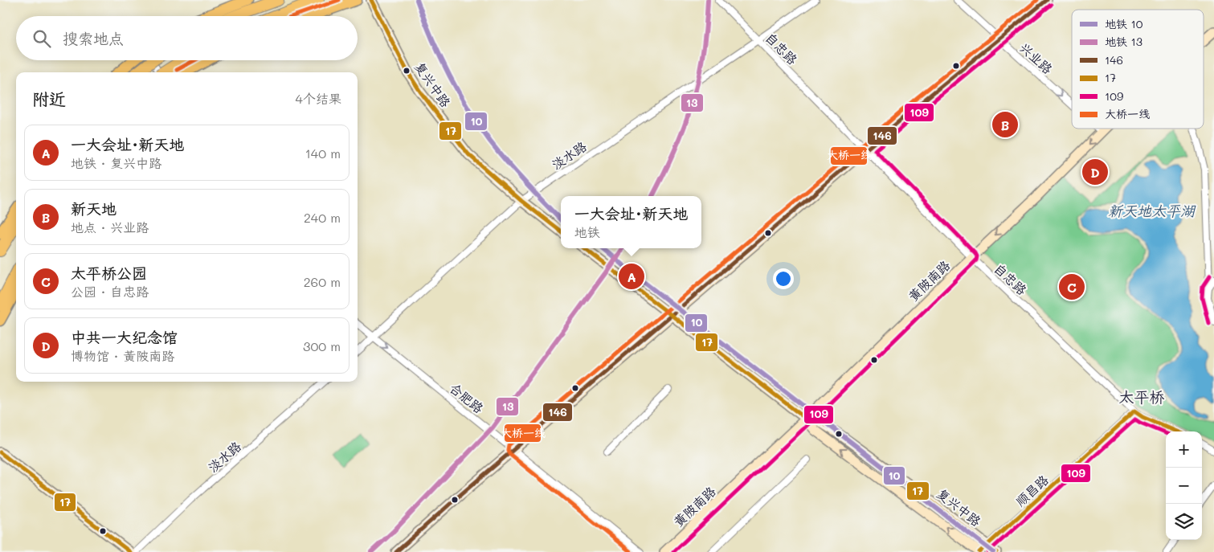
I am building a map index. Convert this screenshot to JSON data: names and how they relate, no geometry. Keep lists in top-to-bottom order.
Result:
{
  "streets": {
    "street": [
      "自忠路",
      "兴业路",
      "复兴中路",
      "淡水路",
      "黄陂南路",
      "合肥路",
      "顺昌路"
    ]
  },
  "crossings": [
    ["自忠路", "淡水路"],
    ["自忠路", "黄陂南路"],
    ["自忠路", "顺昌路"],
    ["兴业路", "黄陂南路"],
    ["复兴中路", "淡水路"],
    ["复兴中路", "黄陂南路"],
    ["复兴中路", "顺昌路"],
    ["淡水路", "合肥路"]
  ],
  "one_way": ["兴业路", "合肥路"],
  "districts": ["太平桥"],
  "water": ["新天地太平湖"],
  "lines": [
    "metro line 10",
    "metro line 13",
    "transit line 146",
    "transit line 17",
    "transit line 大桥一线",
    "transit line 109"
  ],
  "legend": [
    "地铁 10",
    "地铁 13",
    "146",
    "17",
    "109",
    "大桥一线"
  ],
  "page": {
    "search": "搜索地点",
    "heading": ["附近", "4个结果"],
    "pins": [
      "B",
      "D",
      "A",
      "C"
    ],
    "list": [
      {
        "mark": "A",
        "name": "一大会址·新天地",
        "note": "地铁 · 复兴中路",
        "value": "140 m"
      },
      {
        "mark": "B",
        "name": "新天地",
        "note": "地点 · 兴业路",
        "value": "240 m"
      },
      {
        "mark": "C",
        "name": "太平桥公园",
        "note": "公园 · 自忠路",
        "value": "260 m"
      },
      {
        "mark": "D",
        "name": "中共一大纪念馆",
        "note": "博物馆 · 黄陂南路",
        "value": "300 m"
      }
    ],
    "popup": ["一大会址·新天地", "地铁"],
    "map_buttons": ["+", "−"]
  }
}
